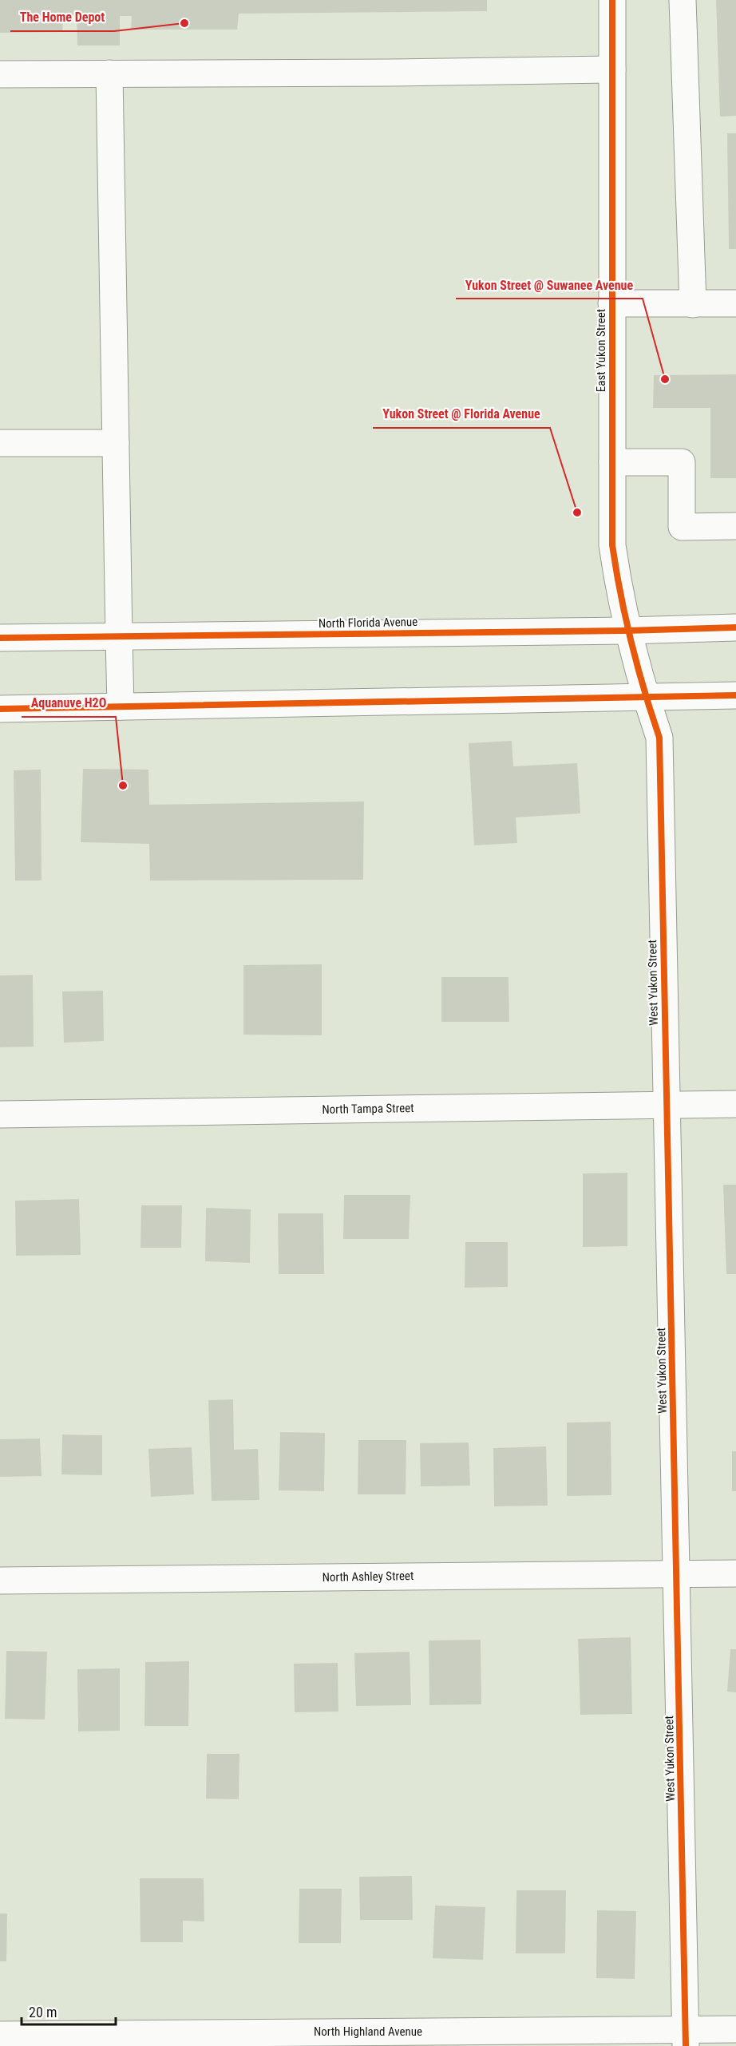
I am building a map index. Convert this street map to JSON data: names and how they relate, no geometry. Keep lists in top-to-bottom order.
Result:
{
  "streets": {
    "street": [
      "East Yukon Street",
      "North Florida Avenue",
      "West Yukon Street",
      "North Tampa Street",
      "North Ashley Street",
      "North Highland Avenue"
    ]
  },
  "crossings": [
    ["East Yukon Street", "North Florida Avenue"],
    ["East Yukon Street", "West Yukon Street"],
    ["West Yukon Street", "North Tampa Street"],
    ["West Yukon Street", "North Ashley Street"],
    ["West Yukon Street", "North Highland Avenue"]
  ],
  "places": [
    "The Home Depot",
    "Yukon Street @ Suwanee Avenue",
    "Yukon Street @ Florida Avenue",
    "Aquanuve H2O"
  ],
  "scale_bar": "20 m"
}
